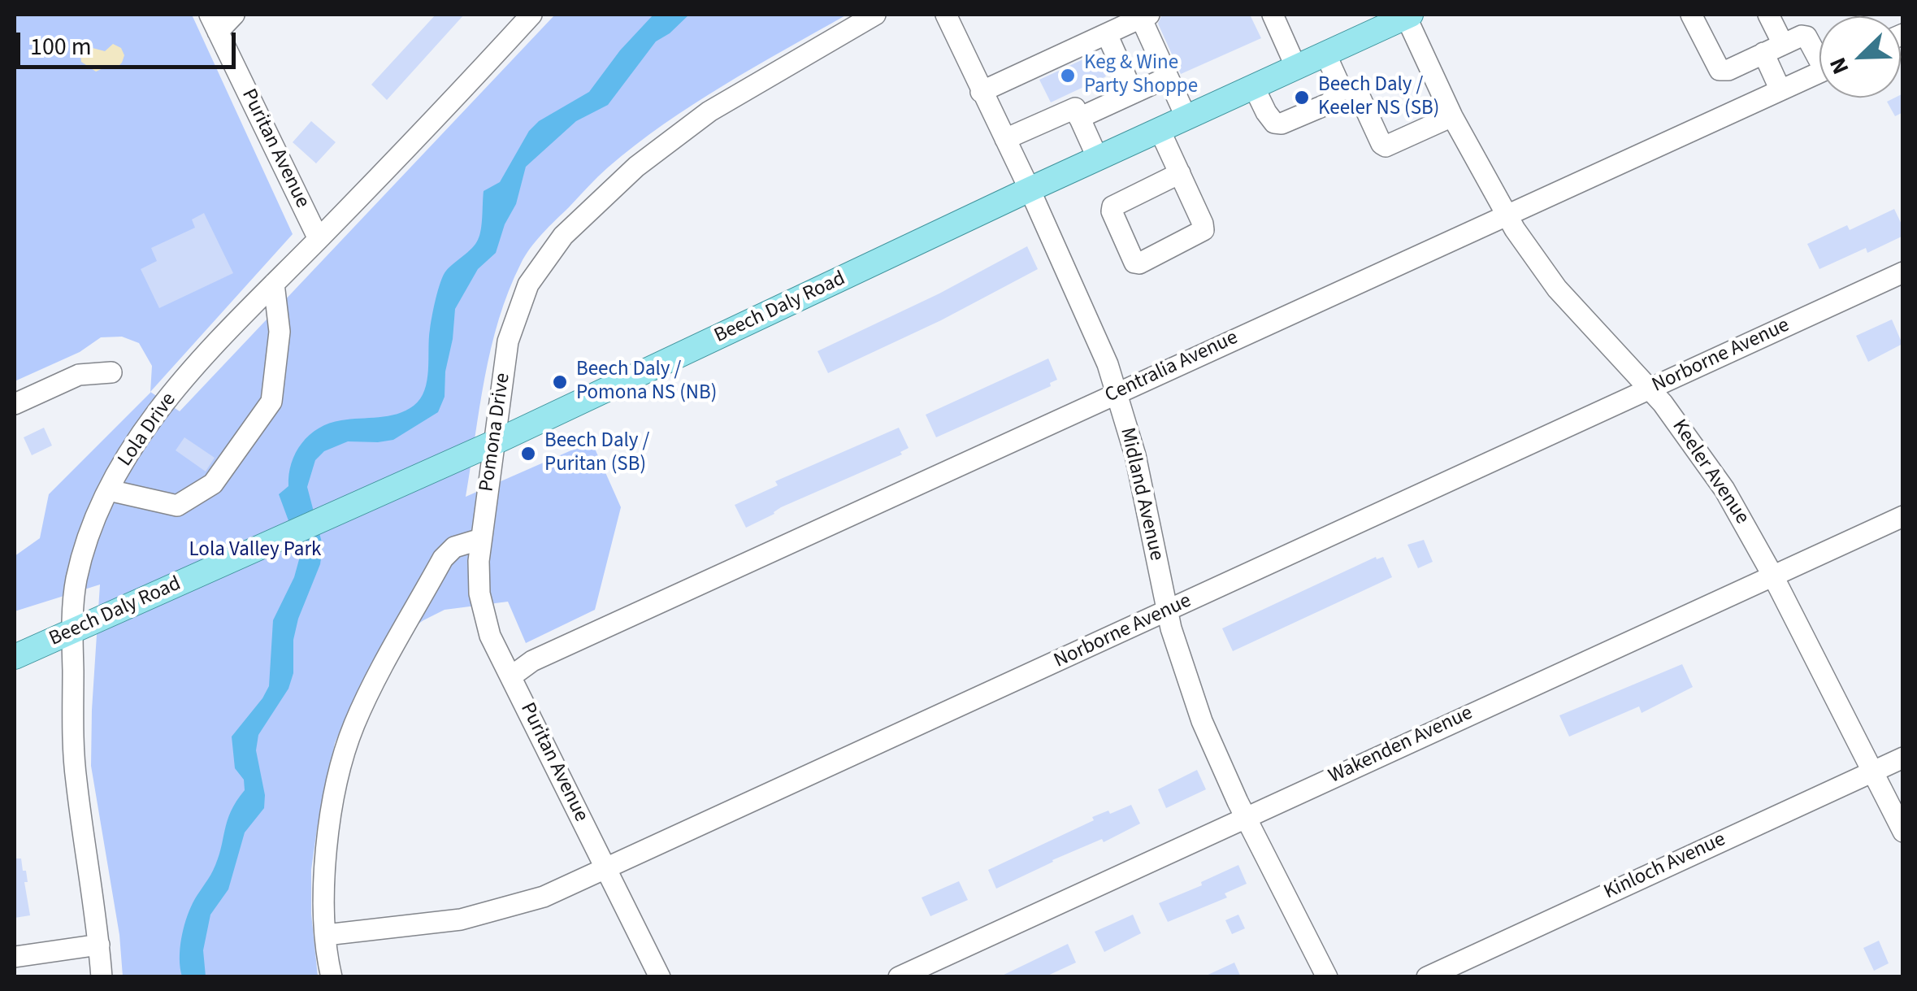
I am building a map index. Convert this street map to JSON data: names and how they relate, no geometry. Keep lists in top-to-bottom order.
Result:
{
  "streets": {
    "main road": ["Beech Daly Road"],
    "street": [
      "Puritan Avenue",
      "Norborne Avenue",
      "Centralia Avenue",
      "Lola Drive",
      "Pomona Drive",
      "Keeler Avenue",
      "Midland Avenue",
      "Wakenden Avenue",
      "Kinloch Avenue"
    ]
  },
  "crossings": [
    ["Puritan Avenue", "Norborne Avenue"],
    ["Puritan Avenue", "Centralia Avenue"],
    ["Puritan Avenue", "Lola Drive"],
    ["Puritan Avenue", "Pomona Drive"],
    ["Beech Daly Road", "Lola Drive"],
    ["Beech Daly Road", "Pomona Drive"],
    ["Beech Daly Road", "Keeler Avenue"],
    ["Beech Daly Road", "Midland Avenue"],
    ["Norborne Avenue", "Keeler Avenue"],
    ["Norborne Avenue", "Midland Avenue"],
    ["Centralia Avenue", "Keeler Avenue"],
    ["Centralia Avenue", "Midland Avenue"],
    ["Keeler Avenue", "Wakenden Avenue"],
    ["Keeler Avenue", "Kinloch Avenue"],
    ["Midland Avenue", "Wakenden Avenue"]
  ],
  "parks": ["Lola Valley Park"],
  "places": [
    "Keg & Wine Party Shoppe",
    "Beech Daly / Keeler NS (SB)",
    "Beech Daly / Pomona NS (NB)",
    "Beech Daly / Puritan (SB)"
  ],
  "scale_bar": "100 m",
  "north": "bottom left"
}
